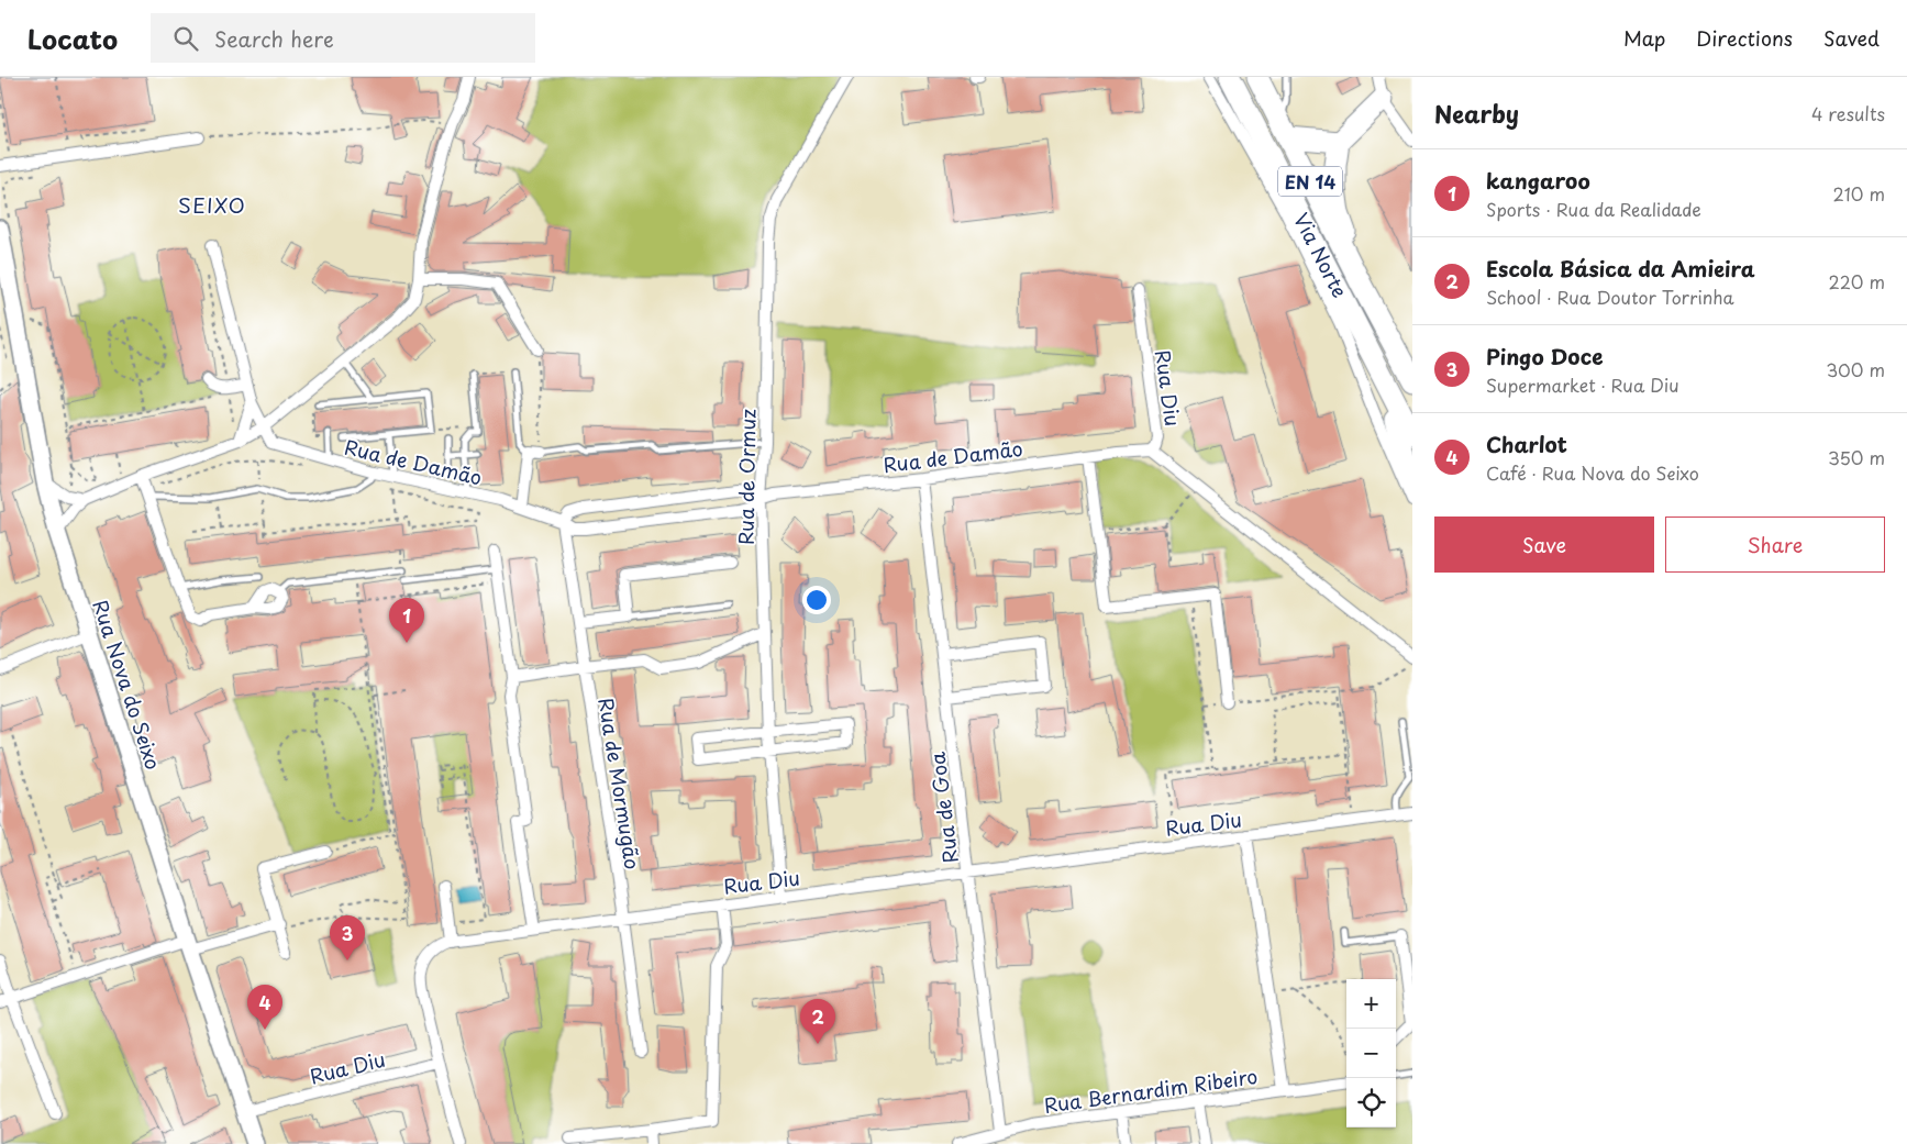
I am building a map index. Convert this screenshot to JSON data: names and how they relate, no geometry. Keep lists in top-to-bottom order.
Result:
{
  "streets": {
    "highway": ["EN 14", "Via Norte"],
    "main road": ["Rua Nova do Seixo"],
    "street": [
      "Rua Diu",
      "Rua de Damão",
      "Rua de Ormuz",
      "Rua de Mormugão",
      "Rua de Goa",
      "Rua Bernardim Ribeiro"
    ]
  },
  "crossings": [
    ["Rua Diu", "Rua de Damão"],
    ["Rua Diu", "Rua de Ormuz"],
    ["Rua Diu", "Rua Nova do Seixo"],
    ["Rua Diu", "Rua de Mormugão"],
    ["Rua Diu", "Rua de Goa"],
    ["Rua de Damão", "Rua de Ormuz"],
    ["Rua de Damão", "Rua de Mormugão"],
    ["Rua de Damão", "Rua de Goa"],
    ["Rua de Goa", "Rua Bernardim Ribeiro"]
  ],
  "districts": ["SEIXO"],
  "page": {
    "header": "Locato",
    "search": "Search here",
    "nav": ["Map", "Directions", "Saved"],
    "heading": ["Nearby", "4 results"],
    "list": [
      {
        "mark": "1",
        "name": "kangaroo",
        "note": "Sports · Rua da Realidade",
        "value": "210 m"
      },
      {
        "mark": "2",
        "name": "Escola Básica da Amieira",
        "note": "School · Rua Doutor Torrinha",
        "value": "220 m"
      },
      {
        "mark": "3",
        "name": "Pingo Doce",
        "note": "Supermarket · Rua Diu",
        "value": "300 m"
      },
      {
        "mark": "4",
        "name": "Charlot",
        "note": "Café · Rua Nova do Seixo",
        "value": "350 m"
      }
    ],
    "buttons": ["Save", "Share"],
    "pins": [
      "1",
      "3",
      "4",
      "2"
    ],
    "map_buttons": ["+", "−"]
  }
}
